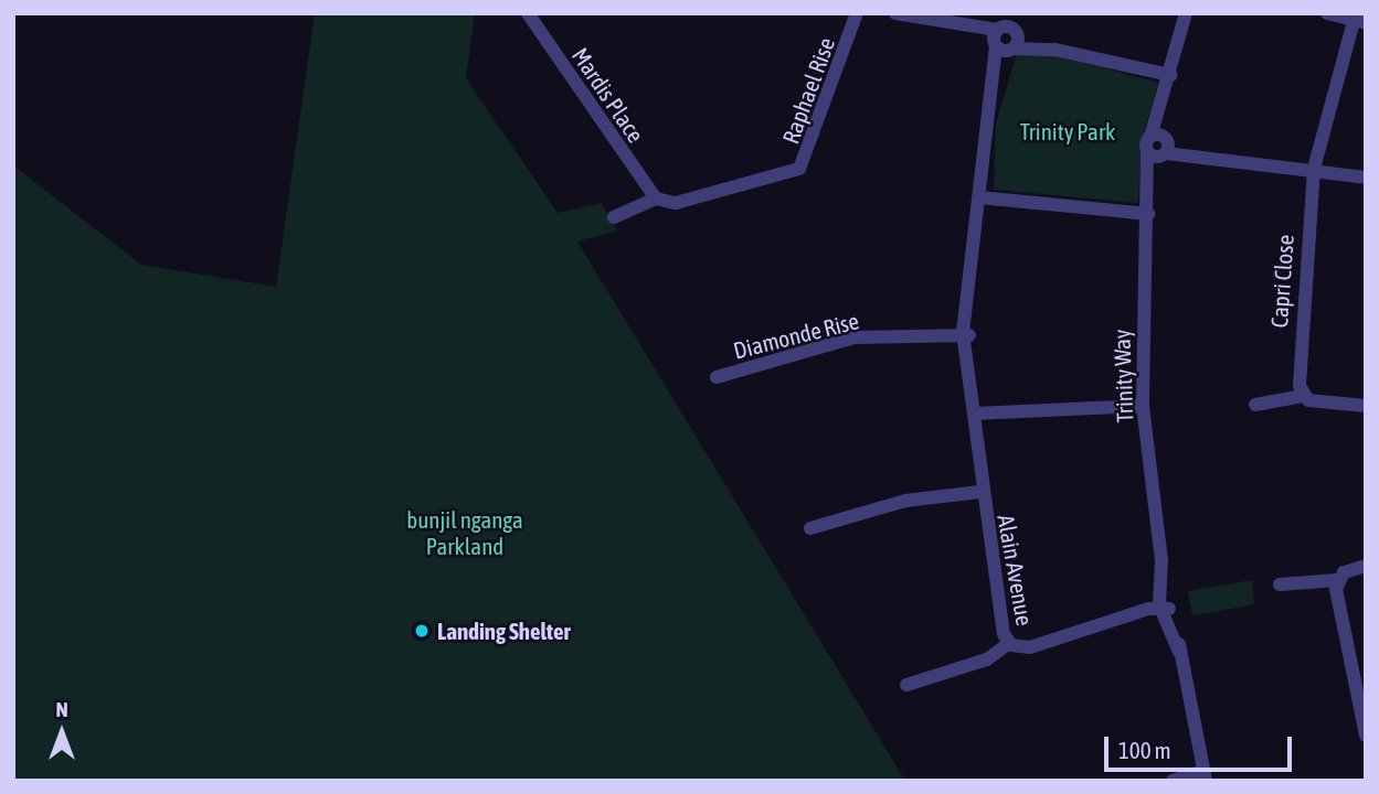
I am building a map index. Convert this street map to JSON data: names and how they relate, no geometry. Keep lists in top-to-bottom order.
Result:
{
  "streets": {
    "street": [
      "Raphael Rise",
      "Mardis Place",
      "Capri Close",
      "Diamonde Rise",
      "Trinity Way",
      "Alain Avenue"
    ]
  },
  "crossings": [
    ["Raphael Rise", "Mardis Place"],
    ["Diamonde Rise", "Alain Avenue"],
    ["Trinity Way", "Alain Avenue"]
  ],
  "parks": ["Trinity Park", "bunjil nganga Parkland"],
  "places": ["Landing Shelter"],
  "scale_bar": "100 m",
  "north": "top"
}
